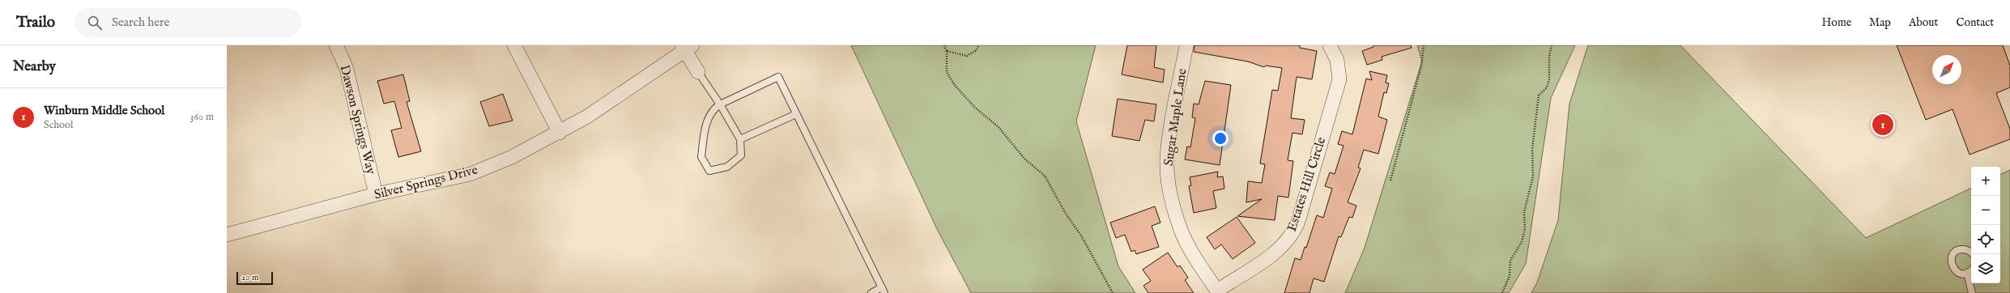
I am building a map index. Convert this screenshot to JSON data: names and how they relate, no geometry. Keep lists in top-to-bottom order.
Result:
{
  "streets": {
    "street": [
      "Sugar Maple Lane",
      "Dawson Springs Way",
      "Silver Springs Drive",
      "Estates Hill Circle"
    ]
  },
  "crossings": [
    ["Sugar Maple Lane", "Estates Hill Circle"],
    ["Dawson Springs Way", "Silver Springs Drive"]
  ],
  "scale_bar": "20 m",
  "north": "top right",
  "page": {
    "header": "Trailo",
    "search": "Search here",
    "nav": [
      "Home",
      "Map",
      "About",
      "Contact"
    ],
    "heading": "Nearby",
    "list": [
      {
        "mark": "1",
        "name": "Winburn Middle School",
        "note": "School",
        "value": "360 m"
      }
    ],
    "pins": "1",
    "map_buttons": ["+", "−"],
    "scale": "20 m"
  }
}
